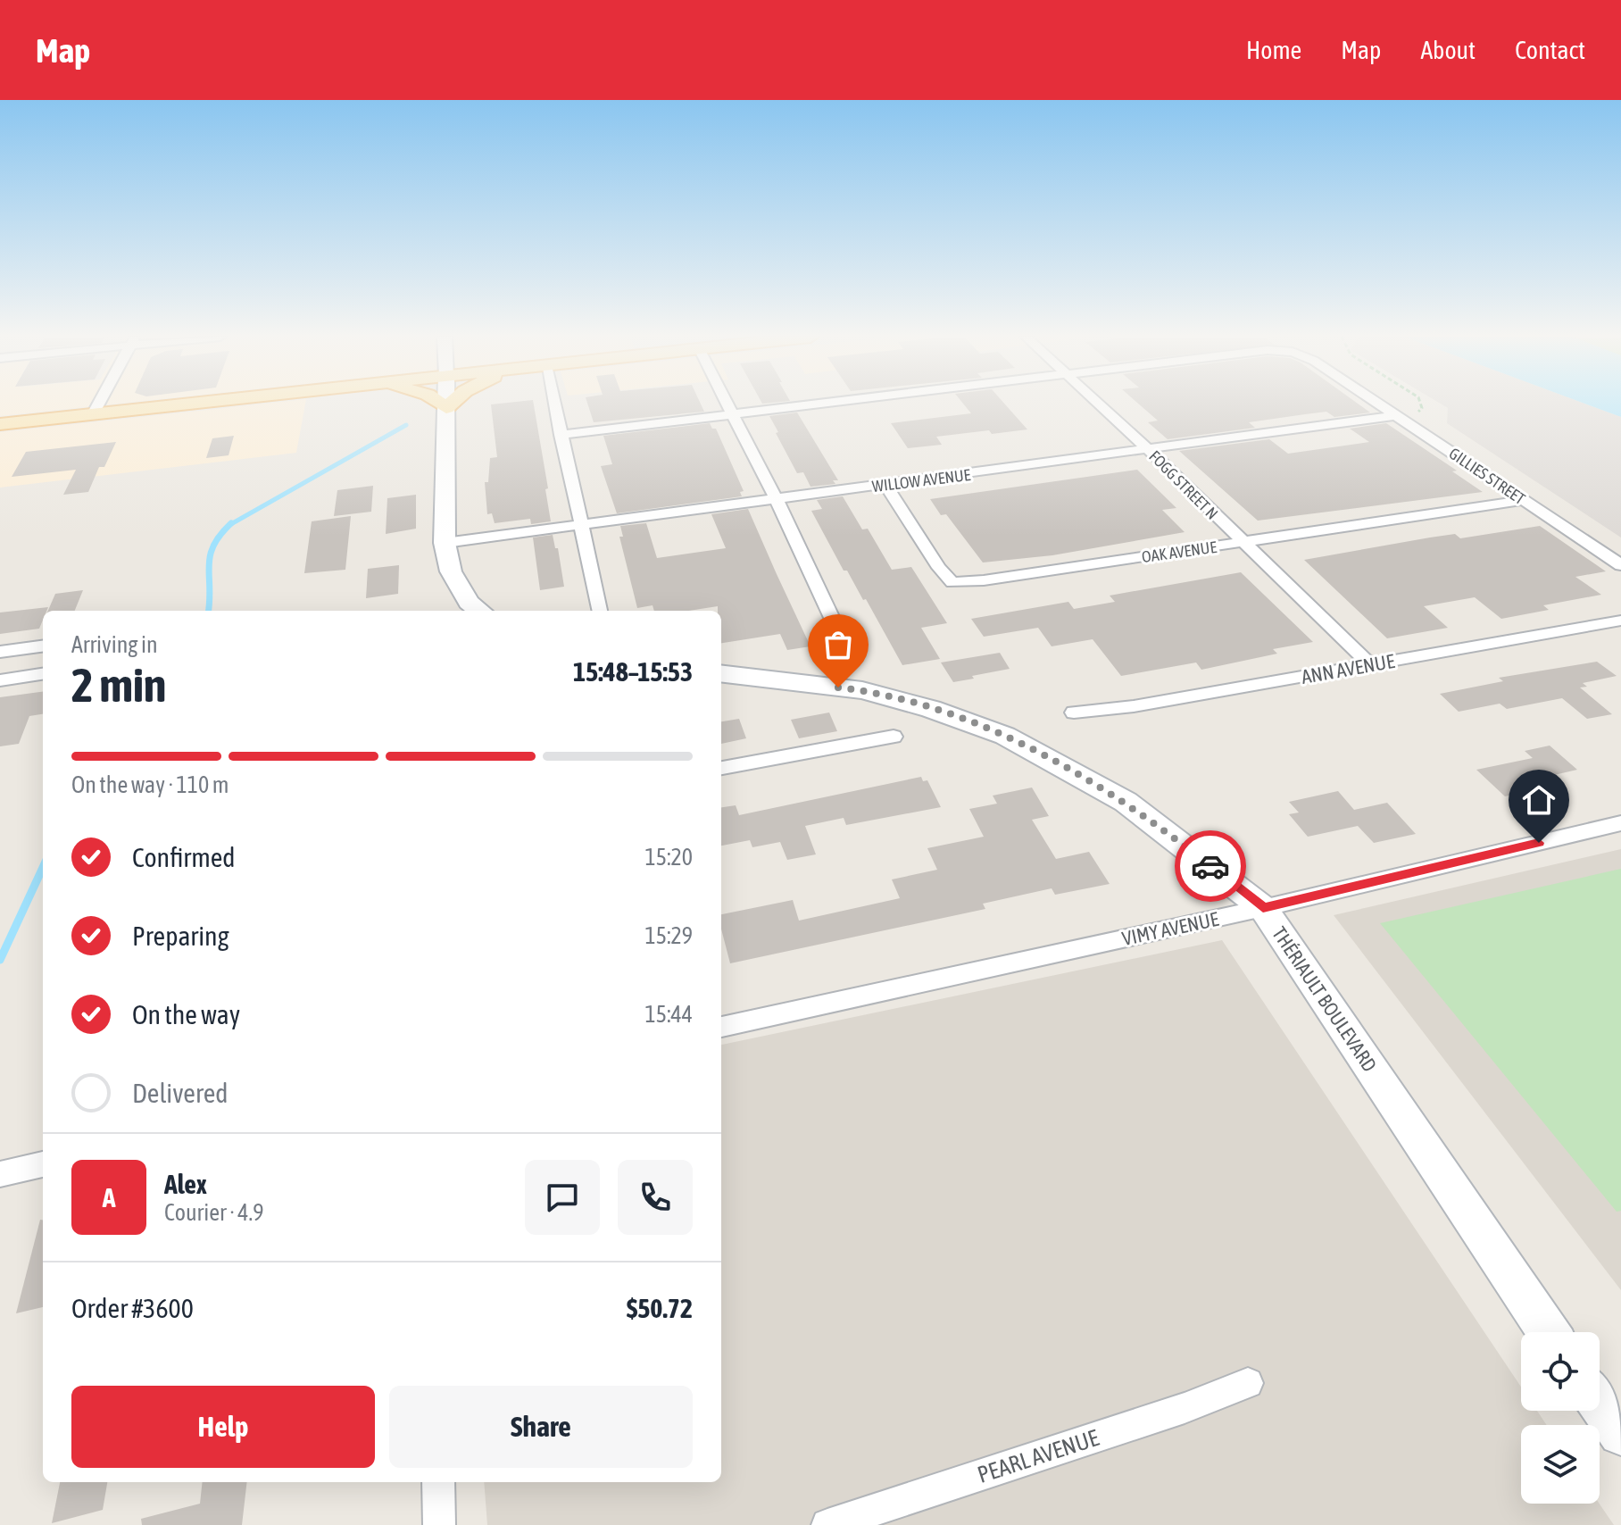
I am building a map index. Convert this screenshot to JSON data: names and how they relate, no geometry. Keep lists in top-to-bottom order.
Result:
{
  "streets": {
    "main road": ["THÉRIAULT BOULEVARD"],
    "street": [
      "GILLIES STREET",
      "WILLOW AVENUE",
      "FOGG STREET N",
      "OAK AVENUE",
      "ANN AVENUE",
      "VIMY AVENUE",
      "PEARL AVENUE"
    ]
  },
  "crossings": [
    ["GILLIES STREET", "WILLOW AVENUE"],
    ["GILLIES STREET", "OAK AVENUE"],
    ["WILLOW AVENUE", "FOGG STREET N"],
    ["WILLOW AVENUE", "OAK AVENUE"],
    ["FOGG STREET N", "OAK AVENUE"],
    ["FOGG STREET N", "ANN AVENUE"],
    ["VIMY AVENUE", "THÉRIAULT BOULEVARD"]
  ],
  "page": {
    "header": "Map",
    "nav": [
      "Home",
      "Map",
      "About",
      "Contact"
    ],
    "heading": ["2 min", "Arriving in", "15:48–15:53"],
    "panel": [
      "Alex",
      "Courier · 4.9",
      "Order #3600",
      "$50.72"
    ],
    "bar": "On the way · 110 m",
    "list": [
      ["Confirmed", "15:20"],
      ["Preparing", "15:29"],
      ["On the way", "15:44"],
      "Delivered"
    ],
    "round": "A",
    "buttons": ["Help", "Share"]
  }
}
